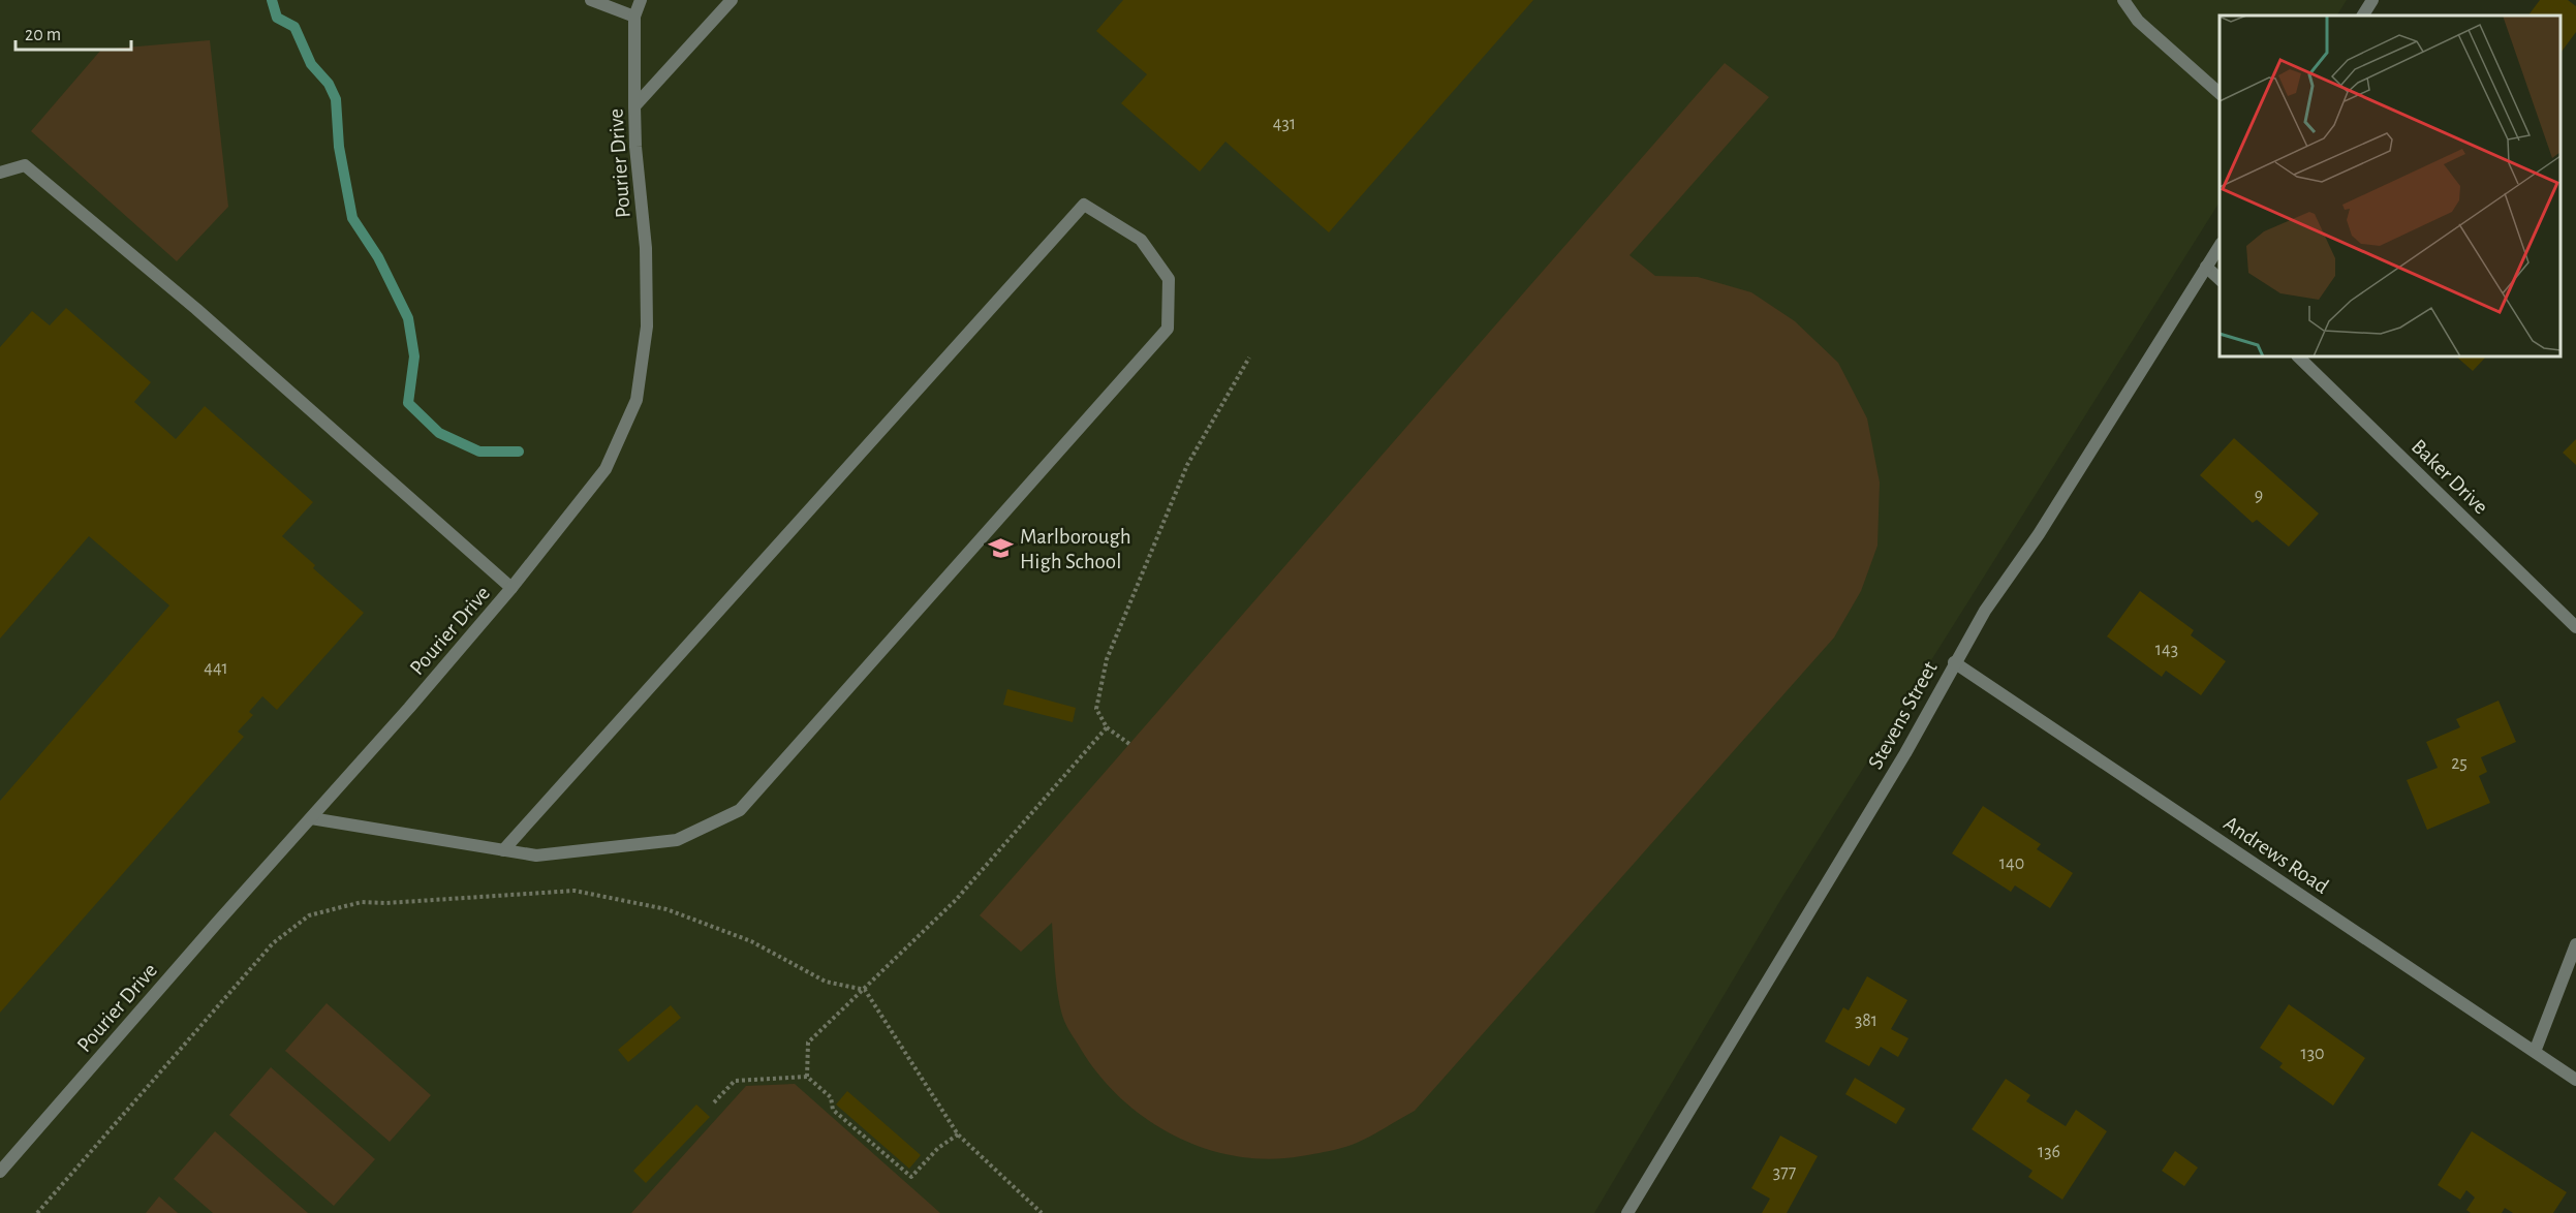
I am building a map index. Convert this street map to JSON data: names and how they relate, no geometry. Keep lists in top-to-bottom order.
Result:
{
  "streets": {
    "street": [
      "Pourier Drive",
      "Baker Drive",
      "Stevens Street",
      "Andrews Road"
    ]
  },
  "crossings": [
    ["Stevens Street", "Andrews Road"]
  ],
  "places": {
    "school or university": ["Marlborough High School"]
  },
  "house_numbers": [
    "431",
    "9",
    "143",
    "441",
    "25",
    "140",
    "381",
    "130",
    "136",
    "377"
  ],
  "scale_bar": "20 m"
}
